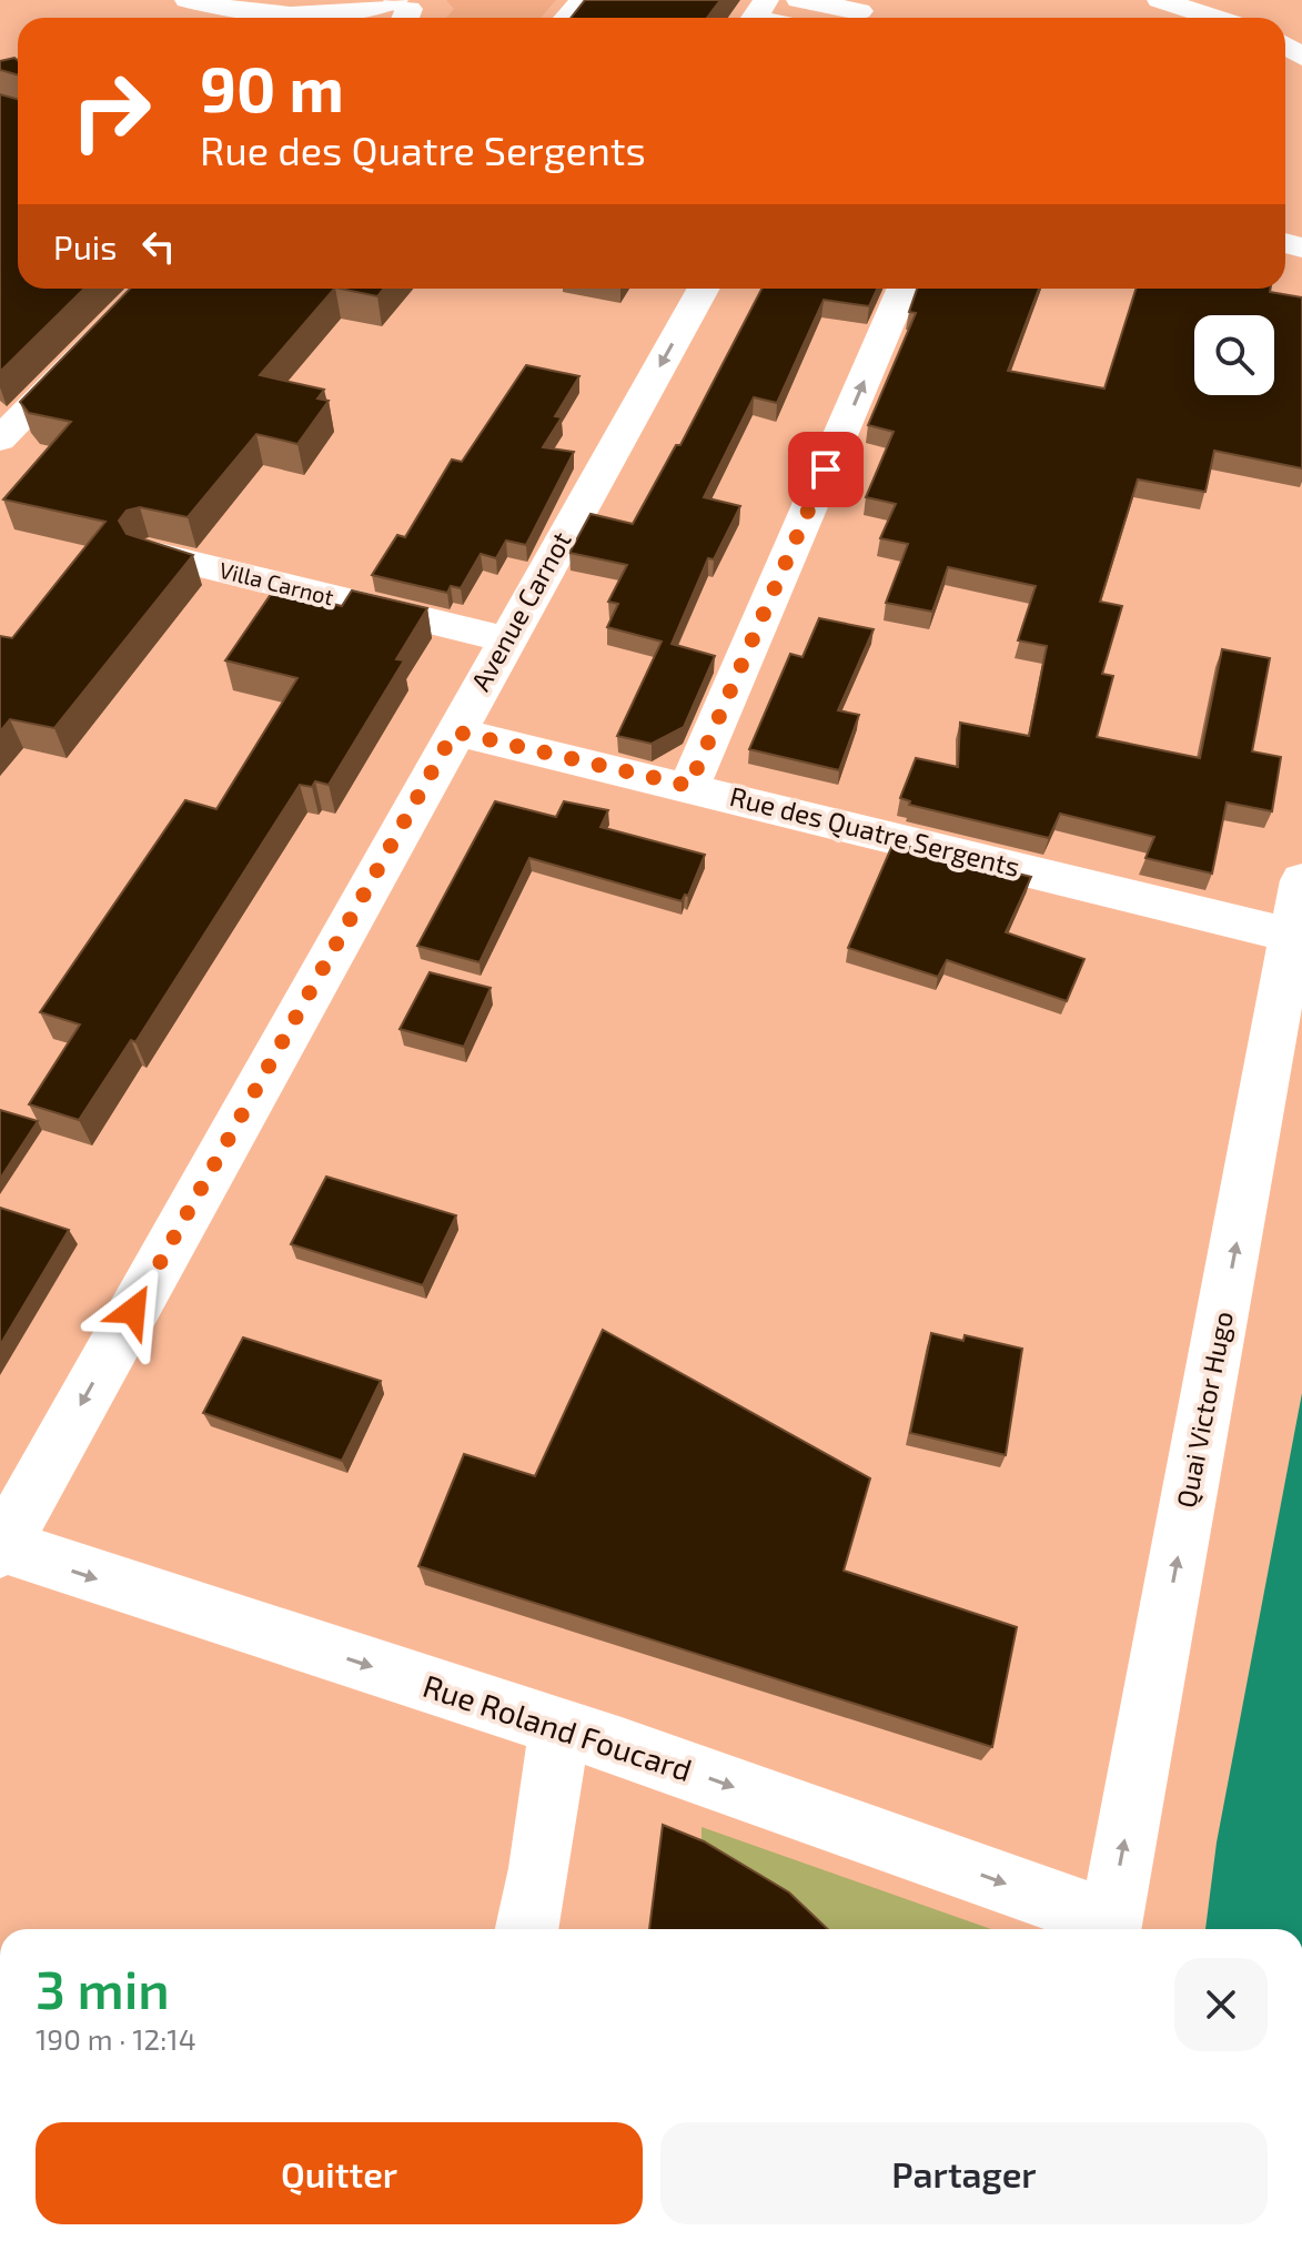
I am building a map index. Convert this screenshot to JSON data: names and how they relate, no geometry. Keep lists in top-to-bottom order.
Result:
{
  "streets": {
    "street": [
      "Villa Carnot",
      "Avenue Carnot",
      "Rue des Quatre Sergents",
      "Quai Victor Hugo",
      "Rue Roland Foucard"
    ]
  },
  "crossings": [
    ["Villa Carnot", "Avenue Carnot"],
    ["Avenue Carnot", "Rue des Quatre Sergents"],
    ["Avenue Carnot", "Rue Roland Foucard"],
    ["Rue des Quatre Sergents", "Quai Victor Hugo"],
    ["Quai Victor Hugo", "Rue Roland Foucard"]
  ],
  "one_way": ["Quai Victor Hugo", "Rue Roland Foucard"],
  "page": {
    "turn": ["90 m", "Rue des Quatre Sergents"],
    "then": "Puis",
    "heading": ["3 min", "190 m · 12:14"],
    "buttons": ["Quitter", "Partager"]
  }
}
